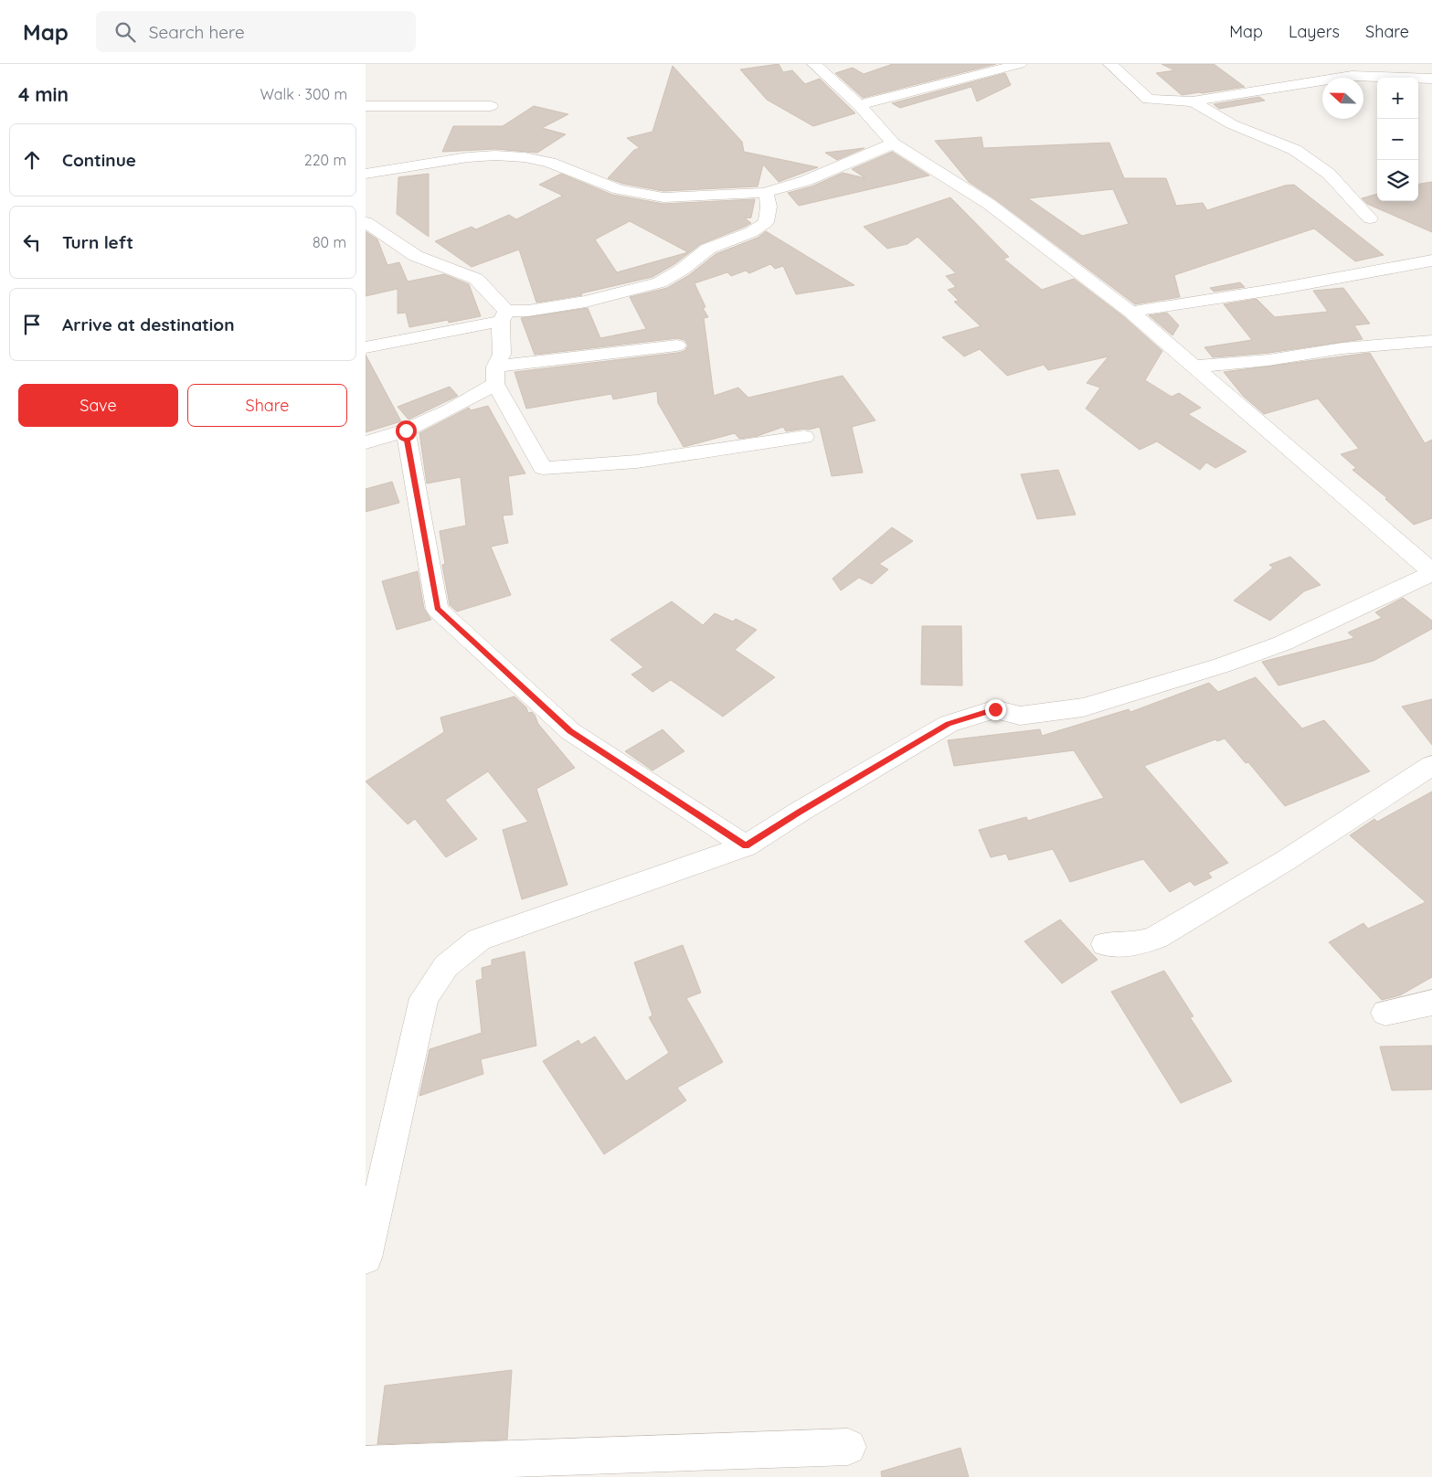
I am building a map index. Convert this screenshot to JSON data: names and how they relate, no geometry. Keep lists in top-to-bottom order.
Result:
{
  "north": "left",
  "page": {
    "header": "Map",
    "search": "Search here",
    "nav": ["Map", "Layers", "Share"],
    "heading": ["4 min", "Walk · 300 m"],
    "map_buttons": ["+", "−"],
    "list": [
      ["Continue", "220 m"],
      ["Turn left", "80 m"],
      "Arrive at destination"
    ],
    "buttons": ["Save", "Share"]
  }
}
